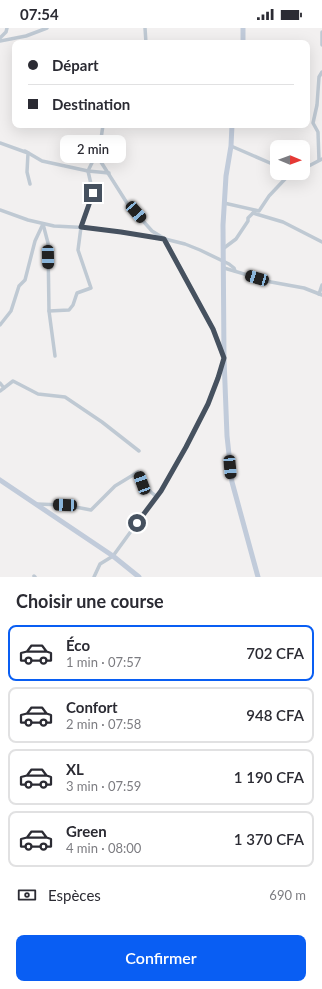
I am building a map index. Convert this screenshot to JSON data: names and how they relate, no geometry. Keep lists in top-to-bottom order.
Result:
{
  "north": "right",
  "page": {
    "status": "07:54",
    "banner": ["Départ", "Destination"],
    "bubble": "2 min",
    "heading": "Choisir une course",
    "list": [
      {
        "name": "Éco",
        "note": "1 min · 07:57",
        "value": "702 CFA"
      },
      {
        "name": "Confort",
        "note": "2 min · 07:58",
        "value": "948 CFA"
      },
      {
        "name": "XL",
        "note": "3 min · 07:59",
        "value": "1 190 CFA"
      },
      {
        "name": "Green",
        "note": "4 min · 08:00",
        "value": "1 370 CFA"
      }
    ],
    "pay": ["Espèces", "690 m"],
    "buttons": "Confirmer"
  }
}
